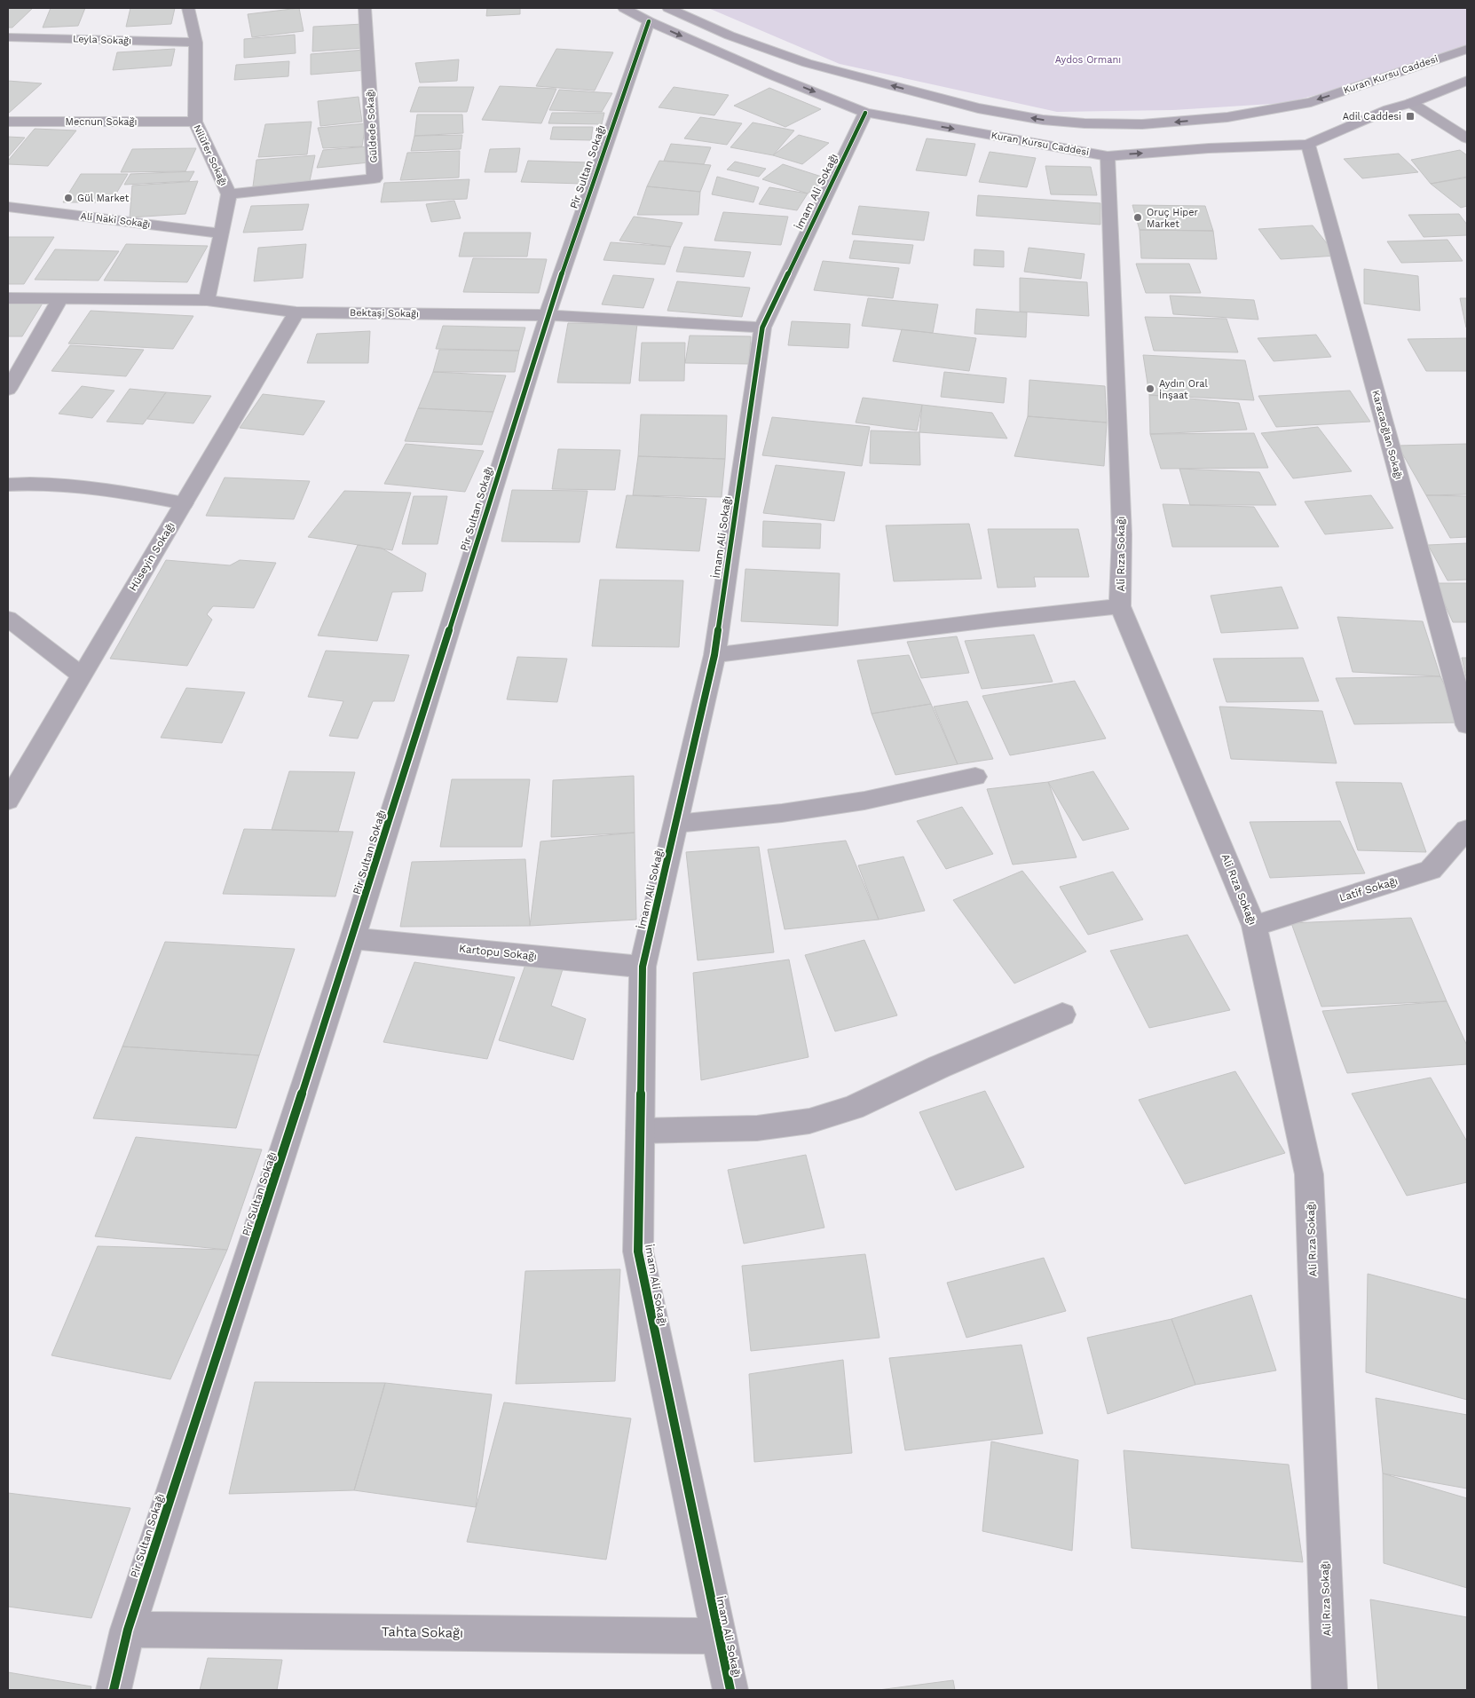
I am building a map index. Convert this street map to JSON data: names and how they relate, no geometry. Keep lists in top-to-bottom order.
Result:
{
  "streets": {
    "main road": ["Kuran Kursu Caddesi"],
    "street": [
      "Leyla Sokağı",
      "Mecnun Sokağı",
      "Güldede Sokağı",
      "Nilüfer Sokağı",
      "Pir Sultan Sokağı",
      "İmam Ali Sokağı",
      "Ali Naki Sokağı",
      "Bektaşi Sokağı",
      "Karacaoğlan Sokağı",
      "Ali Rıza Sokağı",
      "Hüseyin Sokağı",
      "Latif Sokağı",
      "Kartopu Sokağı",
      "Tahta Sokağı"
    ]
  },
  "crossings": [
    ["Leyla Sokağı", "Nilüfer Sokağı"],
    ["Kuran Kursu Caddesi", "Pir Sultan Sokağı"],
    ["Kuran Kursu Caddesi", "İmam Ali Sokağı"],
    ["Kuran Kursu Caddesi", "Karacaoğlan Sokağı"],
    ["Kuran Kursu Caddesi", "Ali Rıza Sokağı"],
    ["Mecnun Sokağı", "Nilüfer Sokağı"],
    ["Güldede Sokağı", "Nilüfer Sokağı"],
    ["Nilüfer Sokağı", "Ali Naki Sokağı"],
    ["Nilüfer Sokağı", "Bektaşi Sokağı"],
    ["Pir Sultan Sokağı", "Bektaşi Sokağı"],
    ["Pir Sultan Sokağı", "Kartopu Sokağı"],
    ["Pir Sultan Sokağı", "Tahta Sokağı"],
    ["İmam Ali Sokağı", "Bektaşi Sokağı"],
    ["İmam Ali Sokağı", "Kartopu Sokağı"],
    ["İmam Ali Sokağı", "Tahta Sokağı"],
    ["Bektaşi Sokağı", "Hüseyin Sokağı"],
    ["Ali Rıza Sokağı", "Latif Sokağı"]
  ],
  "parks": ["Aydos Ormanı"],
  "places": {
    "transit": ["Adil Caddesi"],
    "other": ["Gül Market", "Oruç Hiper Market", "Aydın Oral İnşaat"]
  }
}
